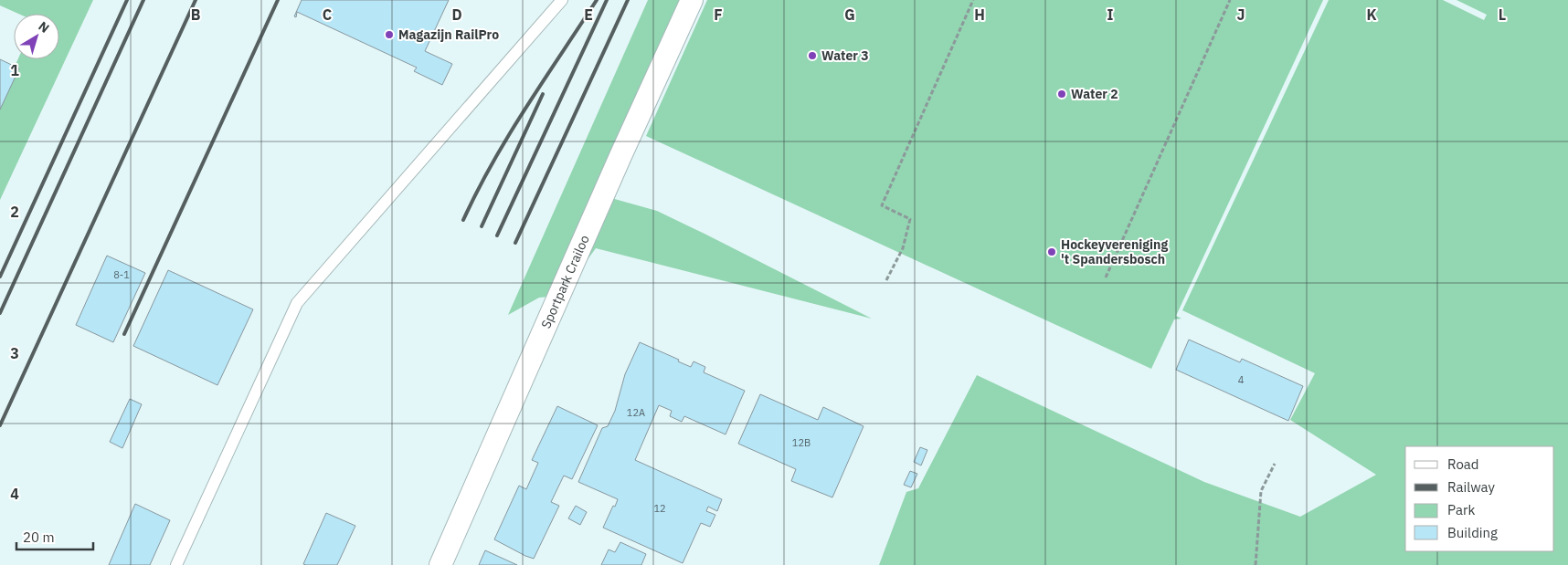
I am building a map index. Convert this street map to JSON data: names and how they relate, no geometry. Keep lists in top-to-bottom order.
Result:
{
  "streets": {
    "street": ["Sportpark Crailoo"]
  },
  "places": [
    "Magazijn RailPro",
    "Water 3",
    "Water 2",
    "Hockeyvereniging 't Spandersbosch"
  ],
  "house_numbers": [
    "8-1",
    "4",
    "12A",
    "12B",
    "12"
  ],
  "legend": [
    "Road",
    "Railway",
    "Park",
    "Building"
  ],
  "scale_bar": "20 m",
  "north": "top right",
  "grid": {
    "columns": [
      "B",
      "C",
      "D",
      "E",
      "F",
      "G",
      "H",
      "I",
      "J",
      "K",
      "L"
    ],
    "rows": [
      "1",
      "2",
      "3",
      "4"
    ]
  }
}
